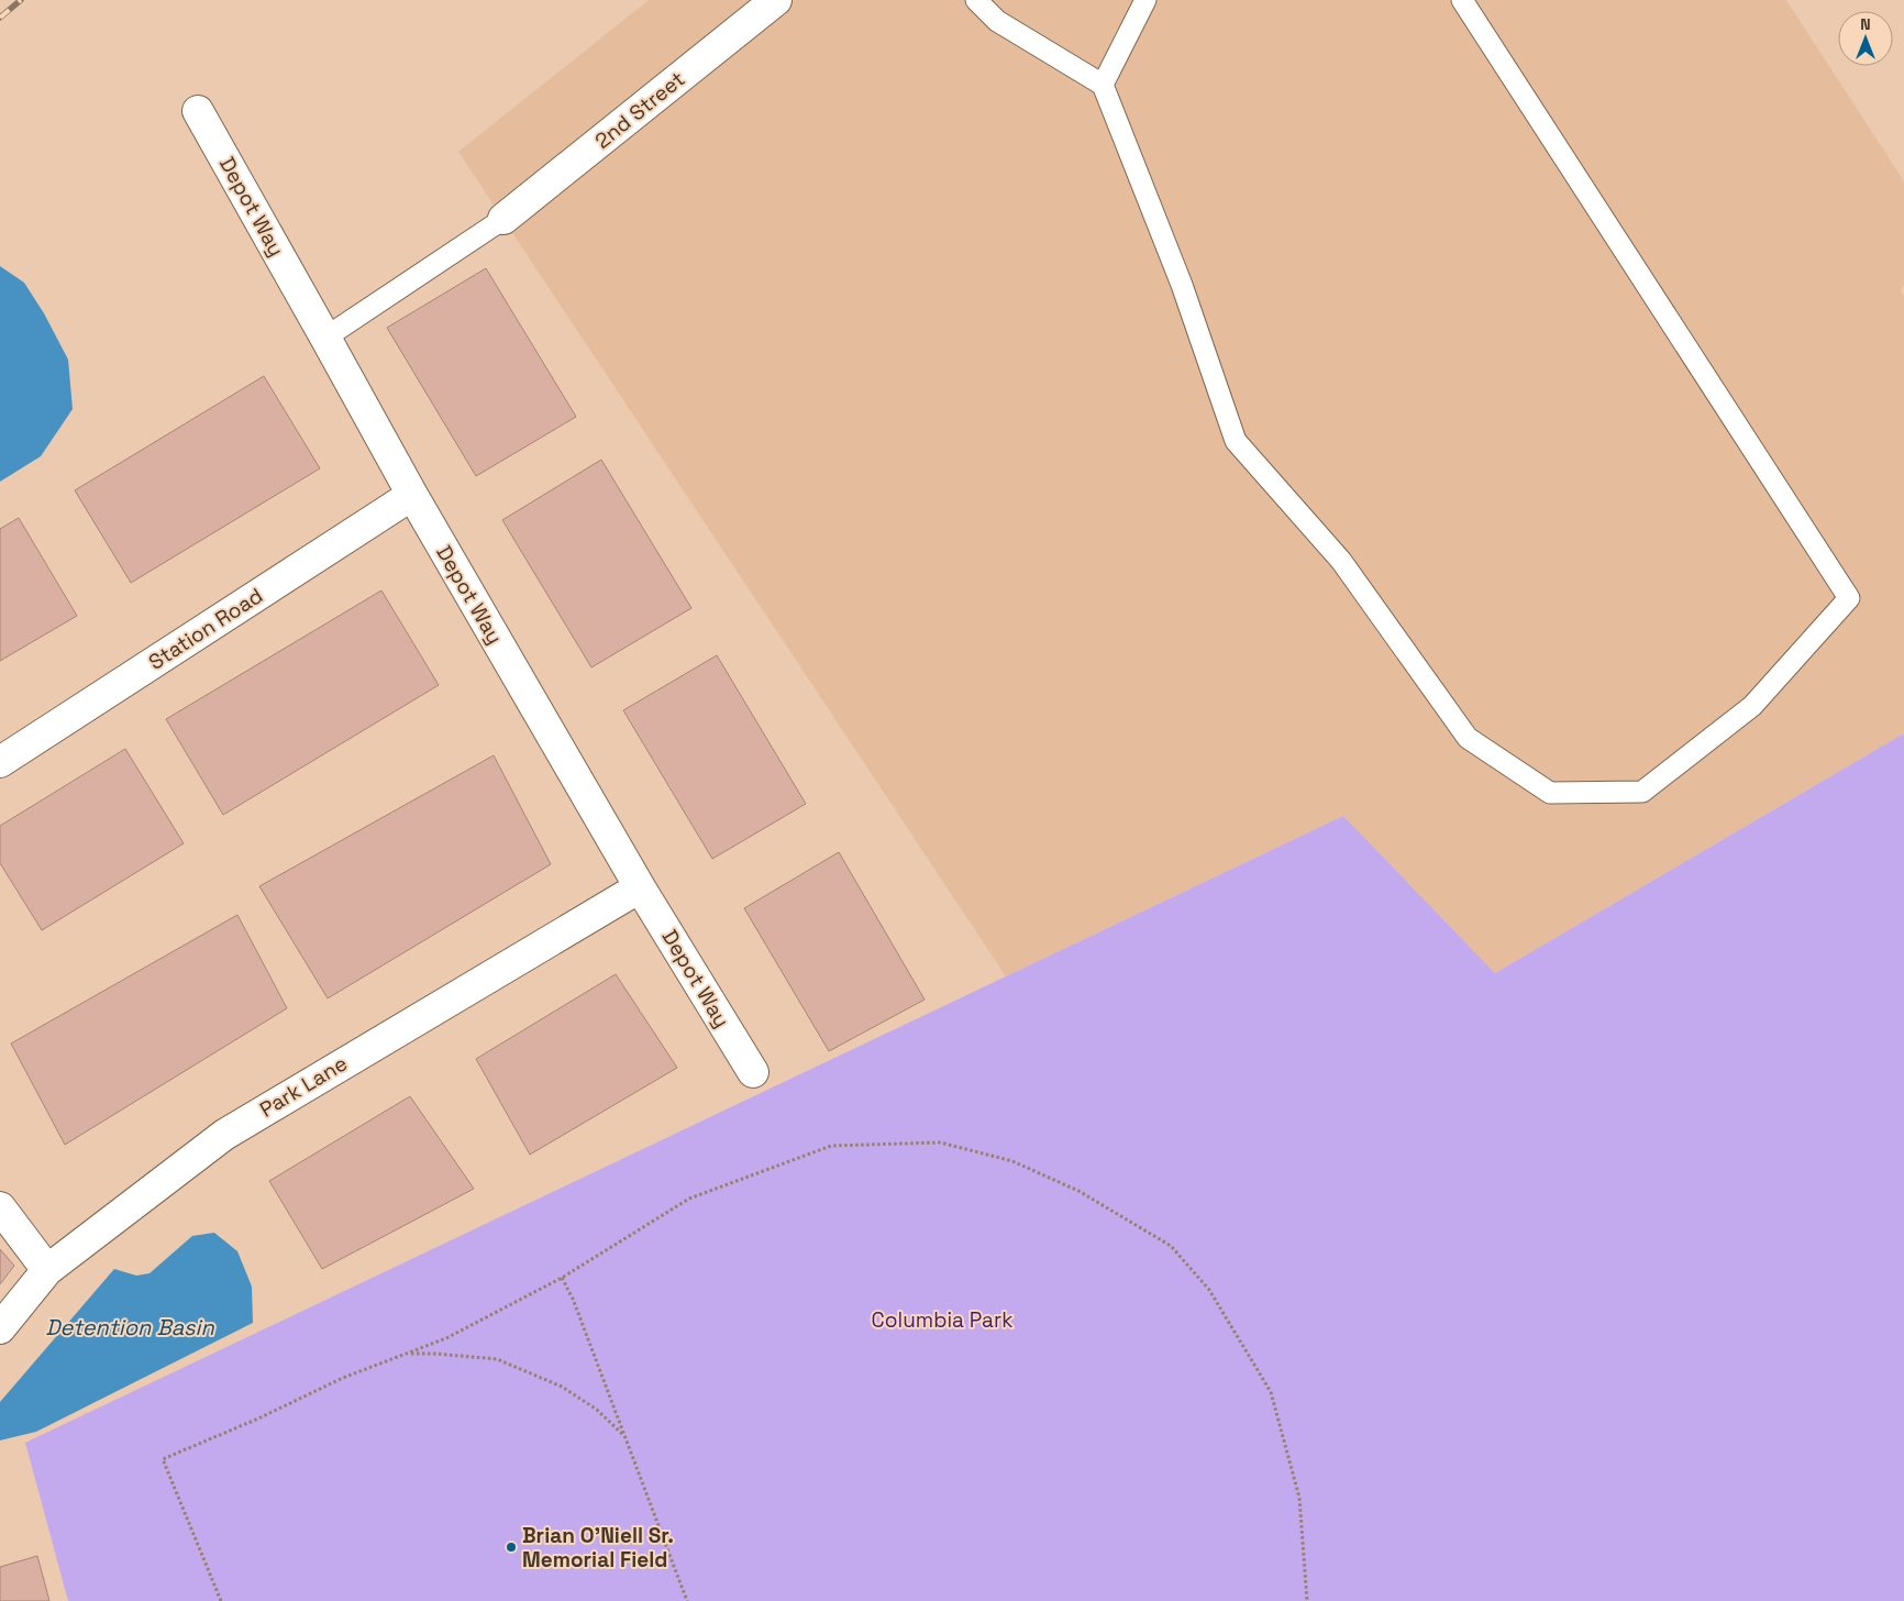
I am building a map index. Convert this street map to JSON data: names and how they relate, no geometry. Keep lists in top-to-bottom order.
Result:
{
  "streets": {
    "street": [
      "2nd Street",
      "Depot Way",
      "Station Road",
      "Park Lane"
    ]
  },
  "crossings": [
    ["Depot Way", "Station Road"],
    ["Depot Way", "Park Lane"]
  ],
  "water": ["Detention Basin"],
  "parks": ["Columbia Park"],
  "places": ["Brian O'Niell Sr. Memorial Field"],
  "north": "top"
}
